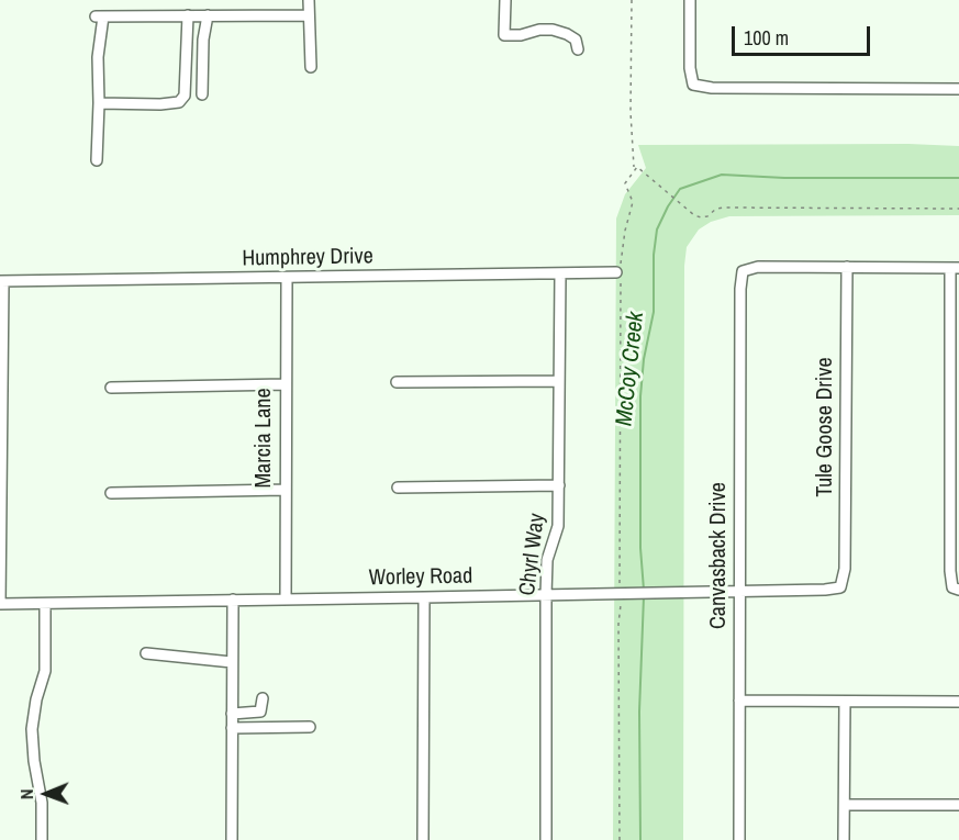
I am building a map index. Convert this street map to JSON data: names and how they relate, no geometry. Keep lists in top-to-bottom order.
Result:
{
  "streets": {
    "street": [
      "Humphrey Drive",
      "Tule Goose Drive",
      "Marcia Lane",
      "Chyrl Way",
      "Canvasback Drive",
      "Worley Road"
    ]
  },
  "crossings": [
    ["Humphrey Drive", "Marcia Lane"],
    ["Humphrey Drive", "Chyrl Way"],
    ["Tule Goose Drive", "Canvasback Drive"],
    ["Tule Goose Drive", "Worley Road"],
    ["Marcia Lane", "Worley Road"],
    ["Chyrl Way", "Worley Road"],
    ["Canvasback Drive", "Worley Road"]
  ],
  "water": ["McCoy Creek"],
  "scale_bar": "100 m",
  "north": "left"
}
